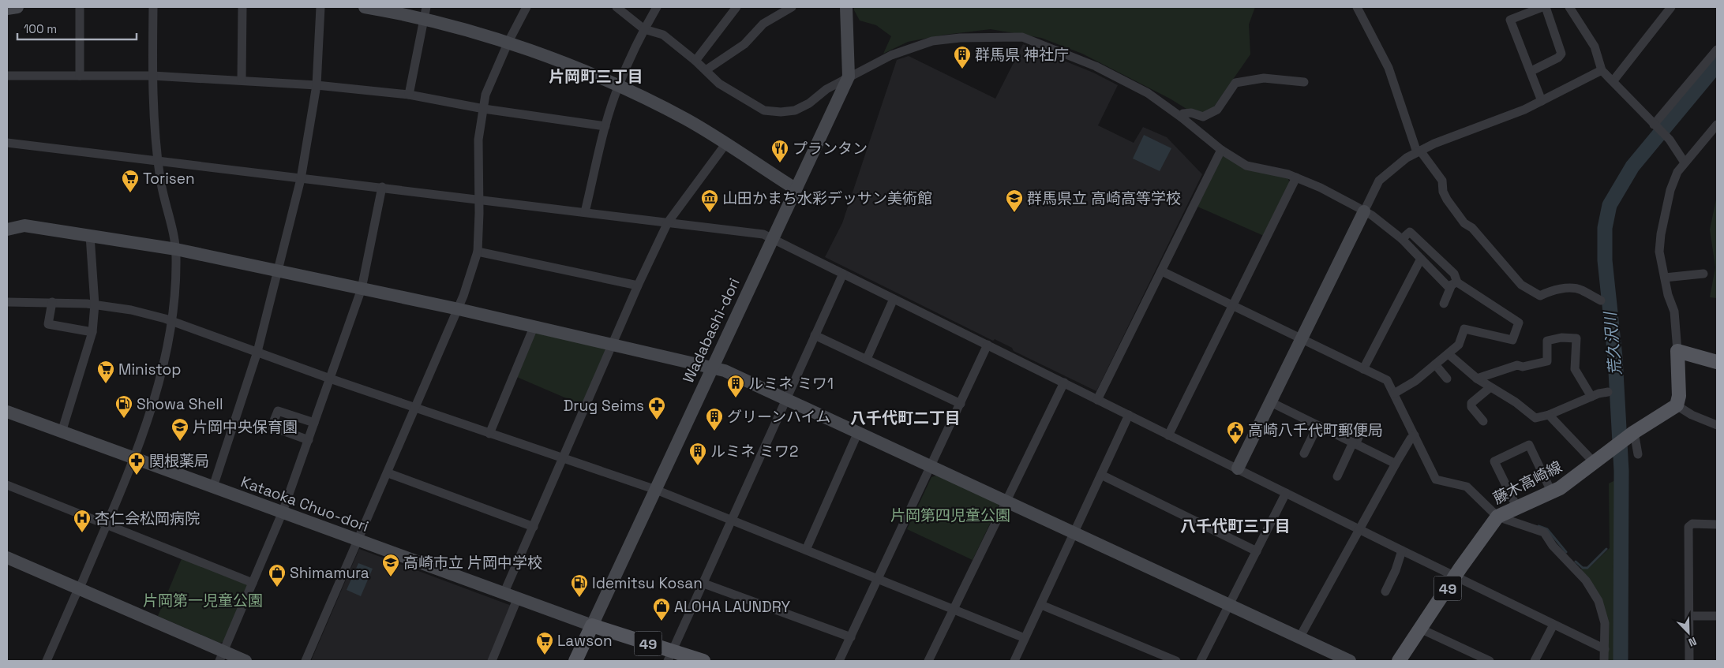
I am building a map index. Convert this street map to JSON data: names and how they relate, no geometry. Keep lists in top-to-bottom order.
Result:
{
  "streets": {
    "main road": ["Wadabashi-dori", "藤木高崎線", "49"],
    "street": ["Kataoka Chuo-dori"]
  },
  "crossings": [
    ["Wadabashi-dori", "Kataoka Chuo-dori"],
    ["Wadabashi-dori", "49"],
    ["Kataoka Chuo-dori", "49"]
  ],
  "districts": ["片岡町三丁目", "八千代町二丁目", "八千代町三丁目"],
  "water": ["荒久沢川"],
  "parks": ["片岡第四児童公園", "片岡第一児童公園"],
  "places": {
    "building": [
      "群馬県 神社庁",
      "ルミネ ミワ1",
      "グリーンハイム",
      "ルミネ ミワ2"
    ],
    "restaurant": ["プランタン"],
    "supermarket": ["Torisen", "Ministop", "Lawson"],
    "museum": ["山田かまち水彩デッサン美術館"],
    "school or university": ["群馬県立 高崎高等学校", "片岡中央保育園", "高崎市立 片岡中学校"],
    "fuel station": ["Showa Shell", "Idemitsu Kosan"],
    "pharmacy": ["Drug Seims", "関根薬局"],
    "public building": ["高崎八千代町郵便局"],
    "hospital": ["杏仁会松岡病院"],
    "shop": ["Shimamura", "ALOHA LAUNDRY"]
  },
  "scale_bar": "100 m",
  "north": "bottom right"
}
